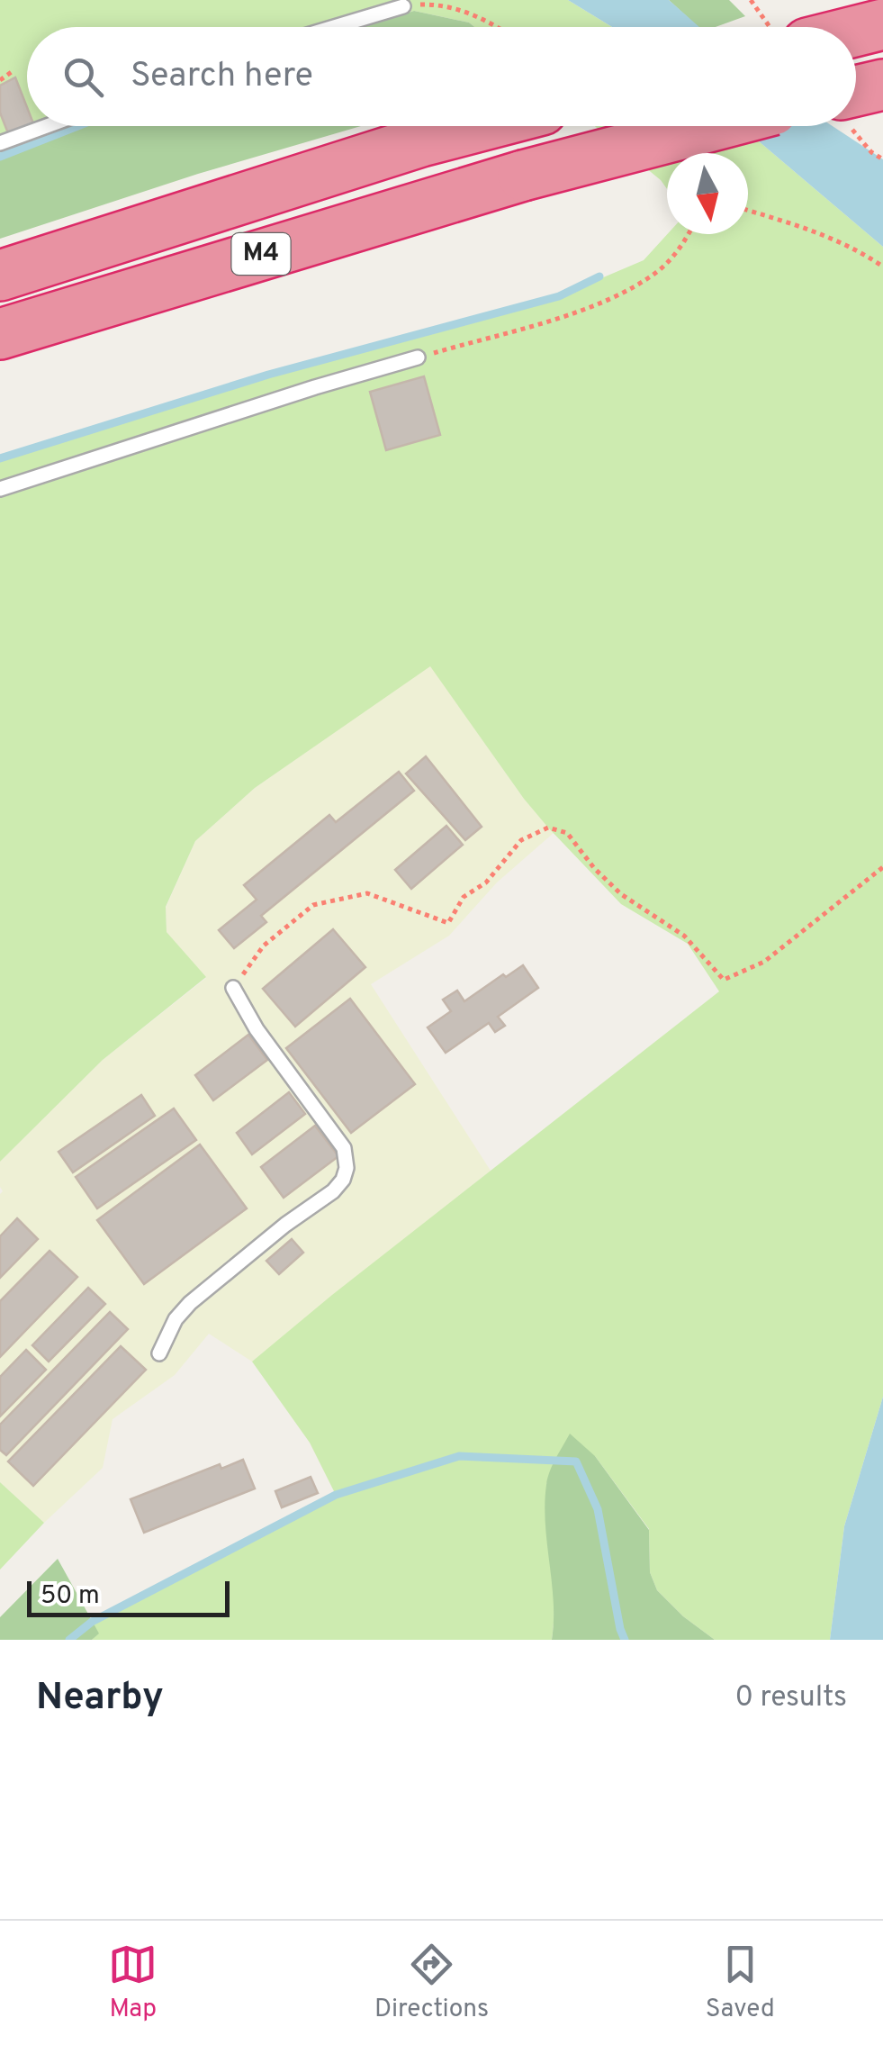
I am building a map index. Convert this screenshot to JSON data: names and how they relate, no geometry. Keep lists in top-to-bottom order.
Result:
{
  "streets": {
    "highway": ["M4"]
  },
  "scale_bar": "50 m",
  "north": "bottom",
  "page": {
    "search": "Search here",
    "scale": "50 m",
    "heading": ["Nearby", "0 results"],
    "nav": ["Map", "Directions", "Saved"]
  }
}
